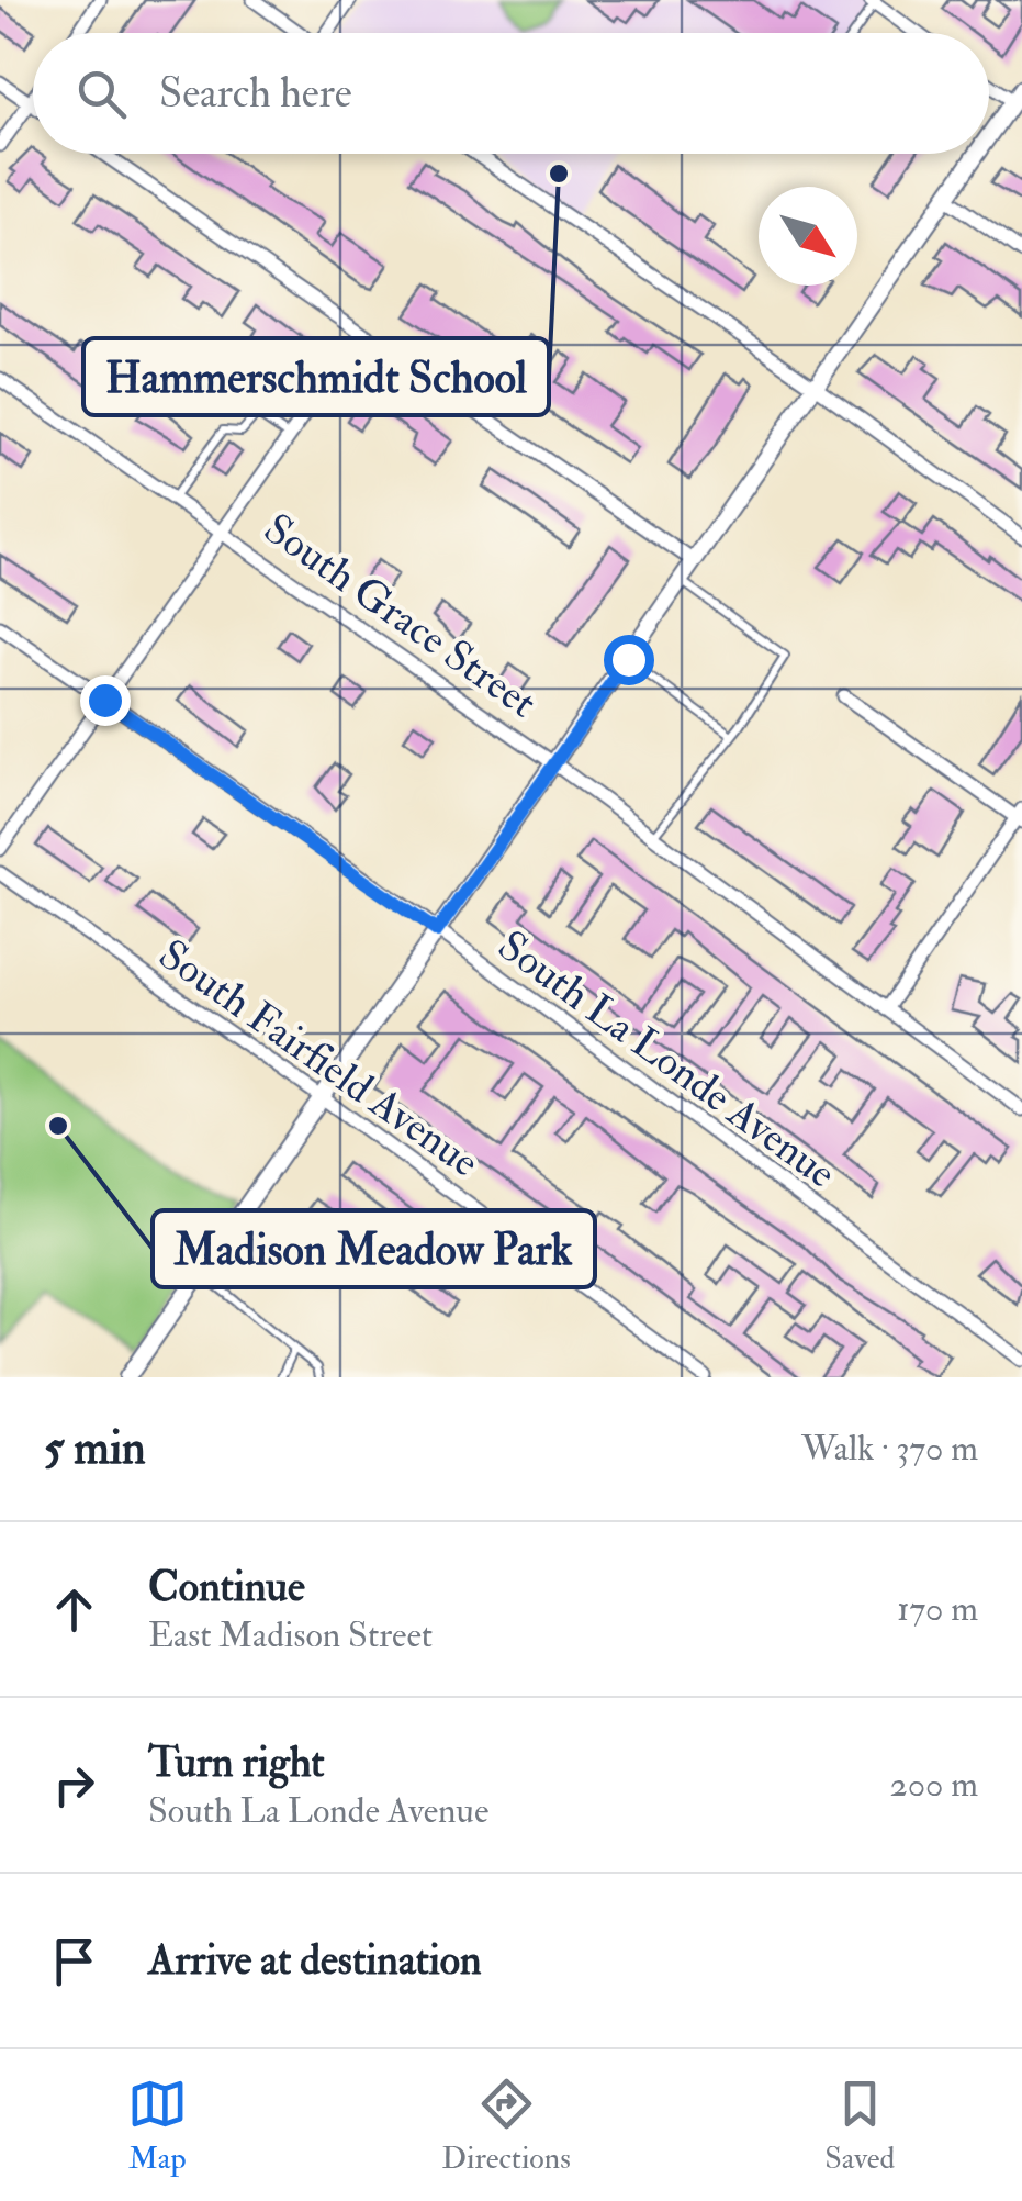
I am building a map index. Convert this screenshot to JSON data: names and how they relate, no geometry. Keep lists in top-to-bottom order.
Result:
{
  "streets": {
    "street": ["South Grace Street", "South Fairfield Avenue", "South La Londe Avenue"]
  },
  "places": ["Hammerschmidt School", "Madison Meadow Park"],
  "north": "bottom right",
  "page": {
    "search": "Search here",
    "heading": ["5 min", "Walk · 370 m"],
    "list": [
      ["Continue", "East Madison Street", "170 m"],
      ["Turn right", "South La Londe Avenue", "200 m"],
      "Arrive at destination"
    ],
    "nav": ["Map", "Directions", "Saved"]
  }
}
